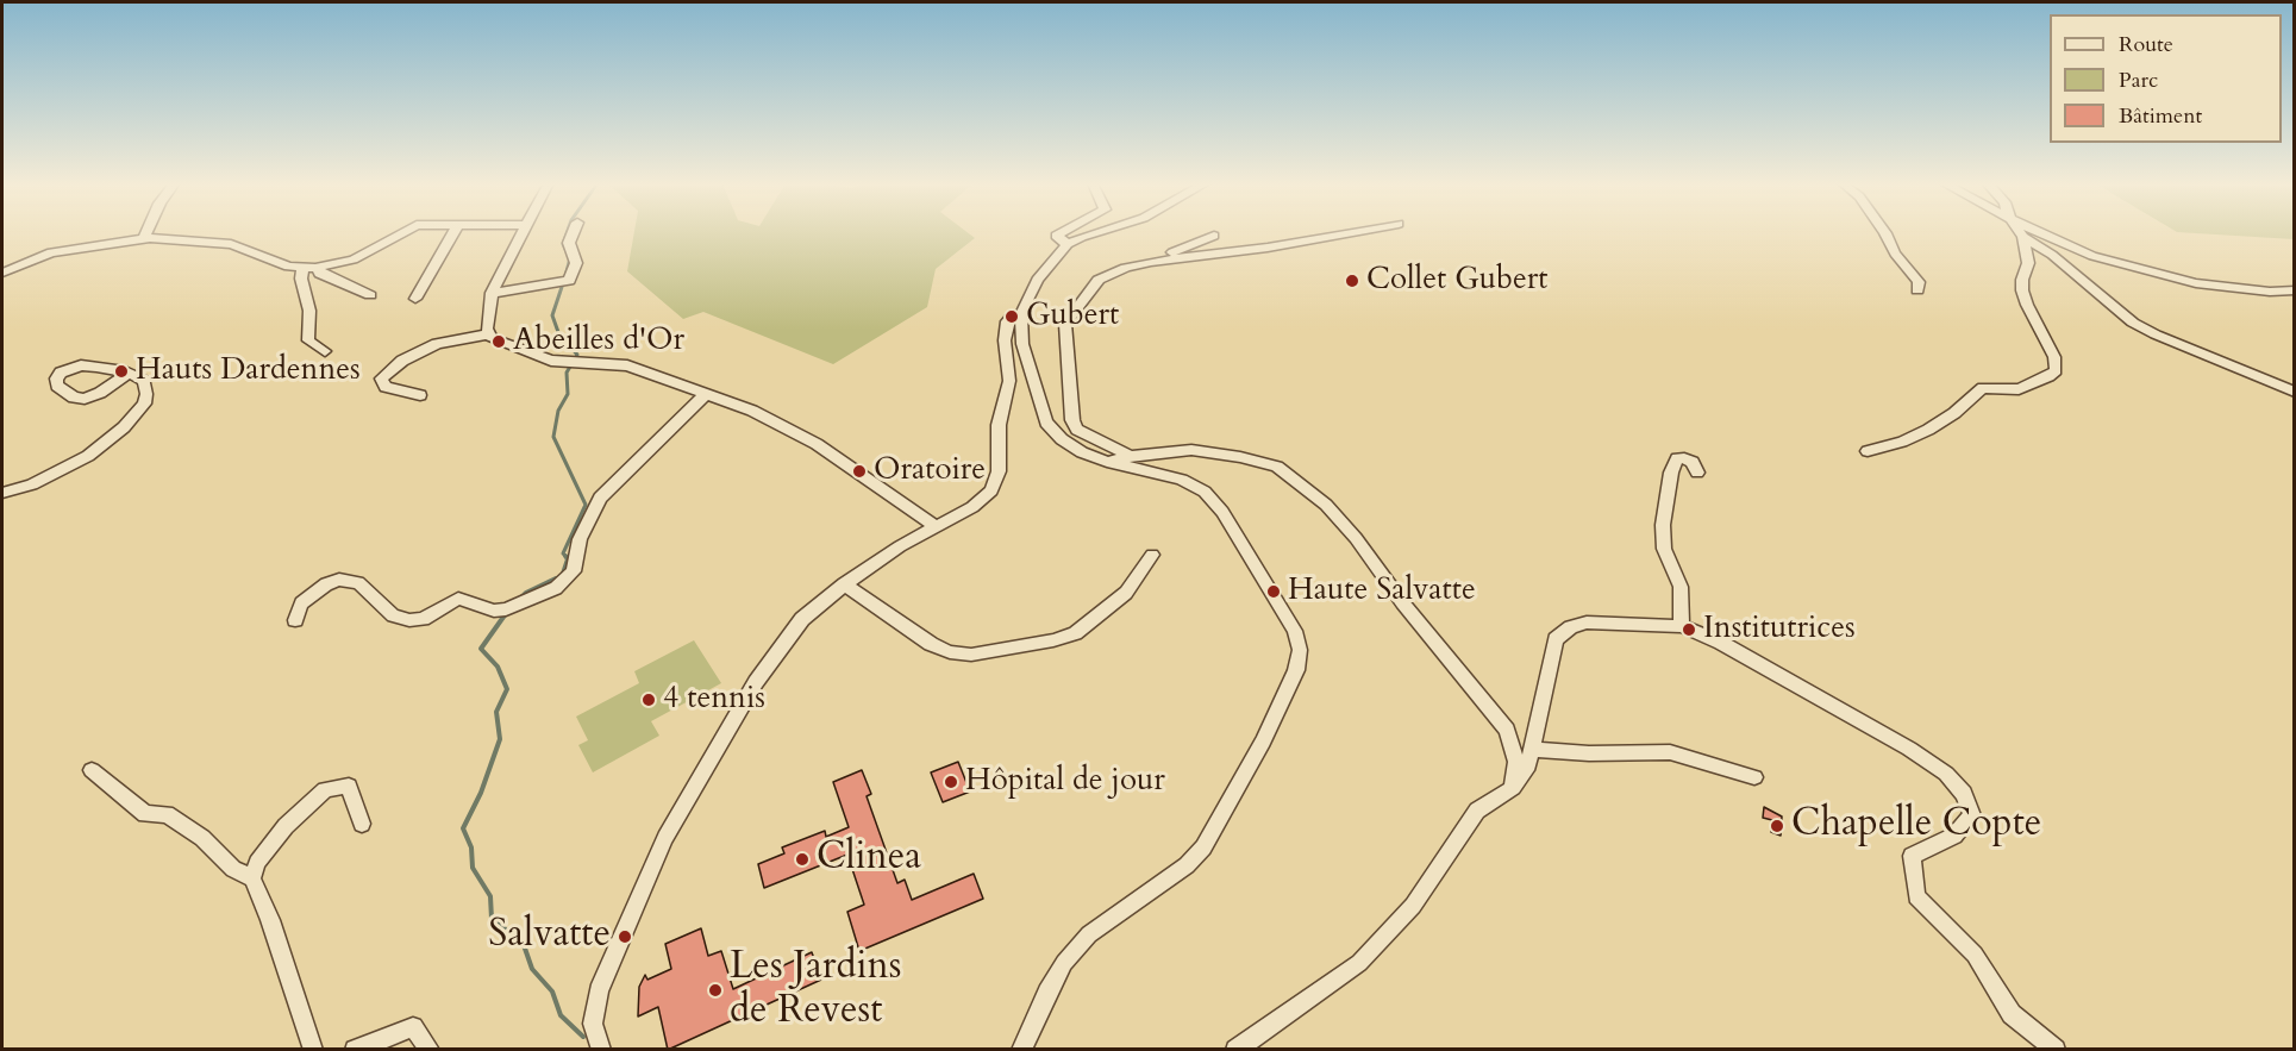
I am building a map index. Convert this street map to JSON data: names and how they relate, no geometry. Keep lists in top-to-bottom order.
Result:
{
  "places": [
    "Collet Gubert",
    "Gubert",
    "Abeilles d'Or",
    "Hauts Dardennes",
    "Oratoire",
    "Haute Salvatte",
    "Institutrices",
    "4 tennis",
    "Hôpital de jour",
    "Chapelle Copte",
    "Clinea",
    "Salvatte",
    "Les Jardins de Revest"
  ],
  "legend": ["Route", "Parc", "Bâtiment"]
}
